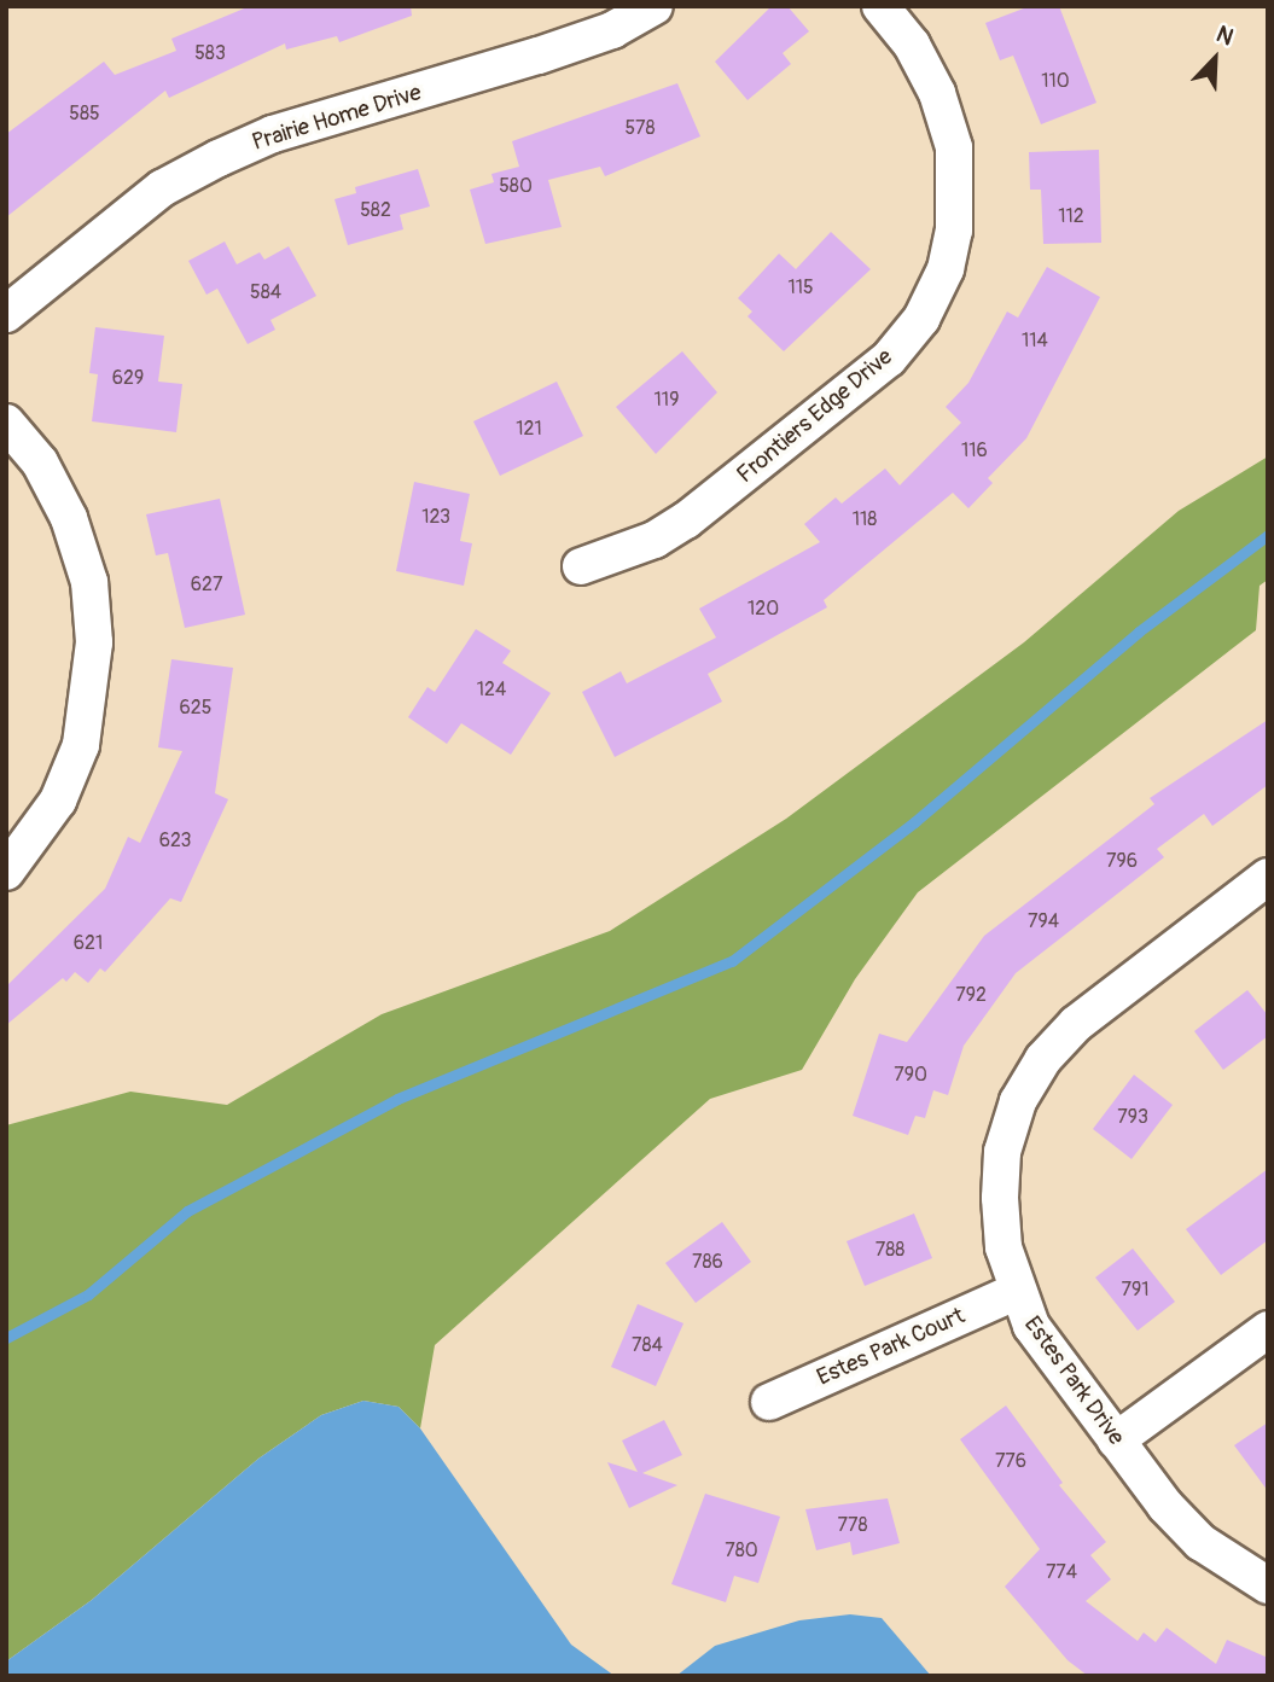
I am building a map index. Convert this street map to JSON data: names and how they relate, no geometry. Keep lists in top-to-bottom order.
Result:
{
  "streets": {
    "street": [
      "Prairie Home Drive",
      "Frontiers Edge Drive",
      "Estes Park Court",
      "Estes Park Drive"
    ]
  },
  "crossings": [
    ["Estes Park Court", "Estes Park Drive"]
  ],
  "house_numbers": [
    "583",
    "110",
    "585",
    "578",
    "580",
    "582",
    "112",
    "115",
    "584",
    "114",
    "629",
    "119",
    "121",
    "116",
    "123",
    "118",
    "627",
    "120",
    "124",
    "625",
    "623",
    "796",
    "794",
    "621",
    "792",
    "790",
    "793",
    "788",
    "786",
    "791",
    "784",
    "776",
    "778",
    "780",
    "774"
  ],
  "north": "top right"
}
